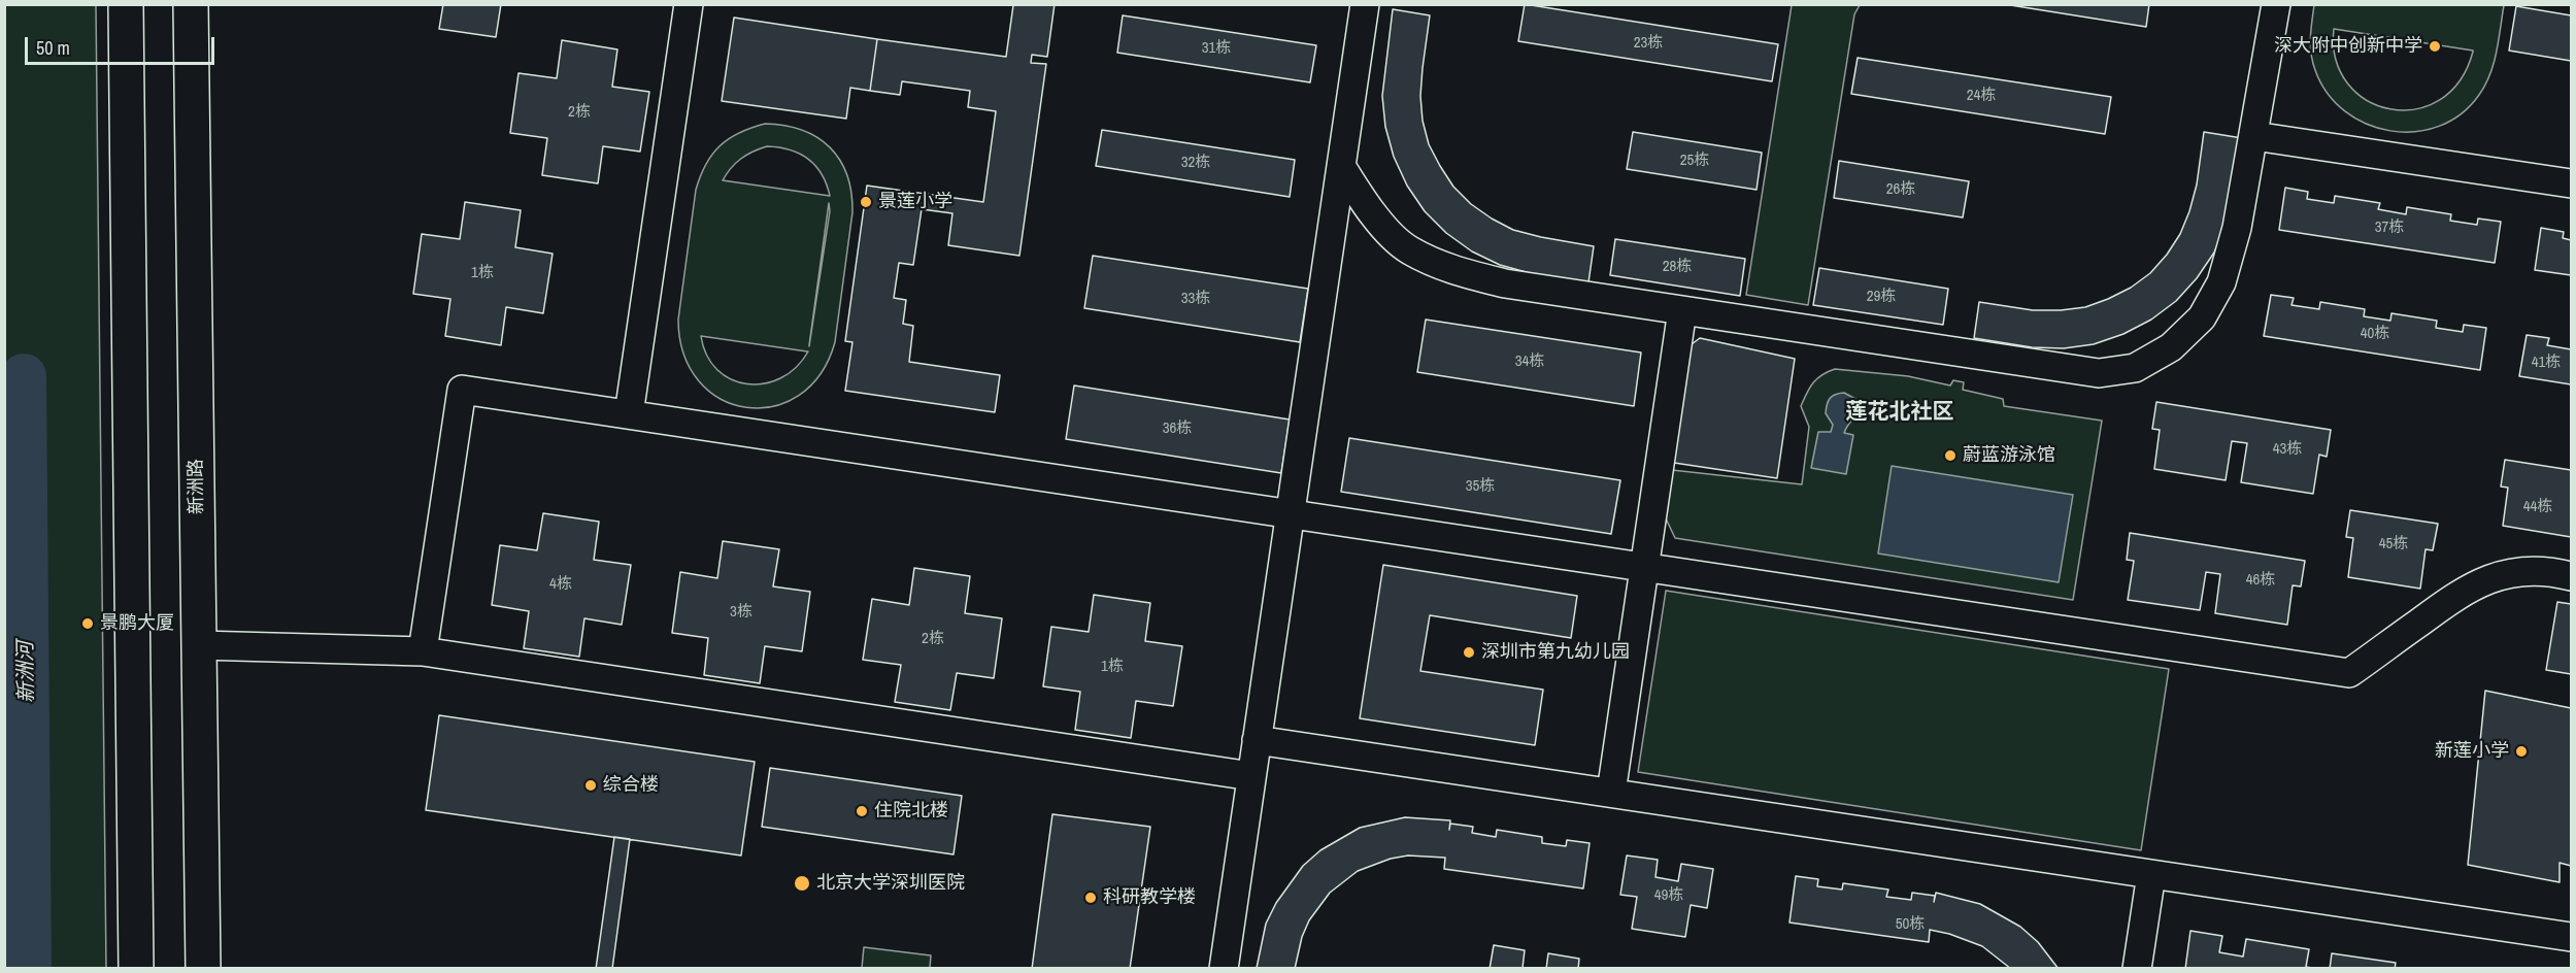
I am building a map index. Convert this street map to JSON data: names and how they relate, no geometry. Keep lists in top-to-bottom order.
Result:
{
  "streets": {
    "main road": ["新洲路"]
  },
  "districts": ["莲花北社区"],
  "water": ["新洲河"],
  "places": [
    "深大附中创新中学",
    "景莲小学",
    "蔚蓝游泳馆",
    "景鹏大厦",
    "深圳市第九幼儿园",
    "新莲小学",
    "综合楼",
    "住院北楼",
    "北京大学深圳医院",
    "科研教学楼"
  ],
  "house_numbers": [
    "23栋",
    "31栋",
    "24栋",
    "2栋",
    "25栋",
    "32栋",
    "26栋",
    "37栋",
    "28栋",
    "1栋",
    "29栋",
    "33栋",
    "40栋",
    "34栋",
    "41栋",
    "36栋",
    "43栋",
    "35栋",
    "44栋",
    "45栋",
    "46栋",
    "4栋",
    "3栋",
    "2栋",
    "1栋",
    "49栋",
    "50栋"
  ],
  "scale_bar": "50 m"
}
